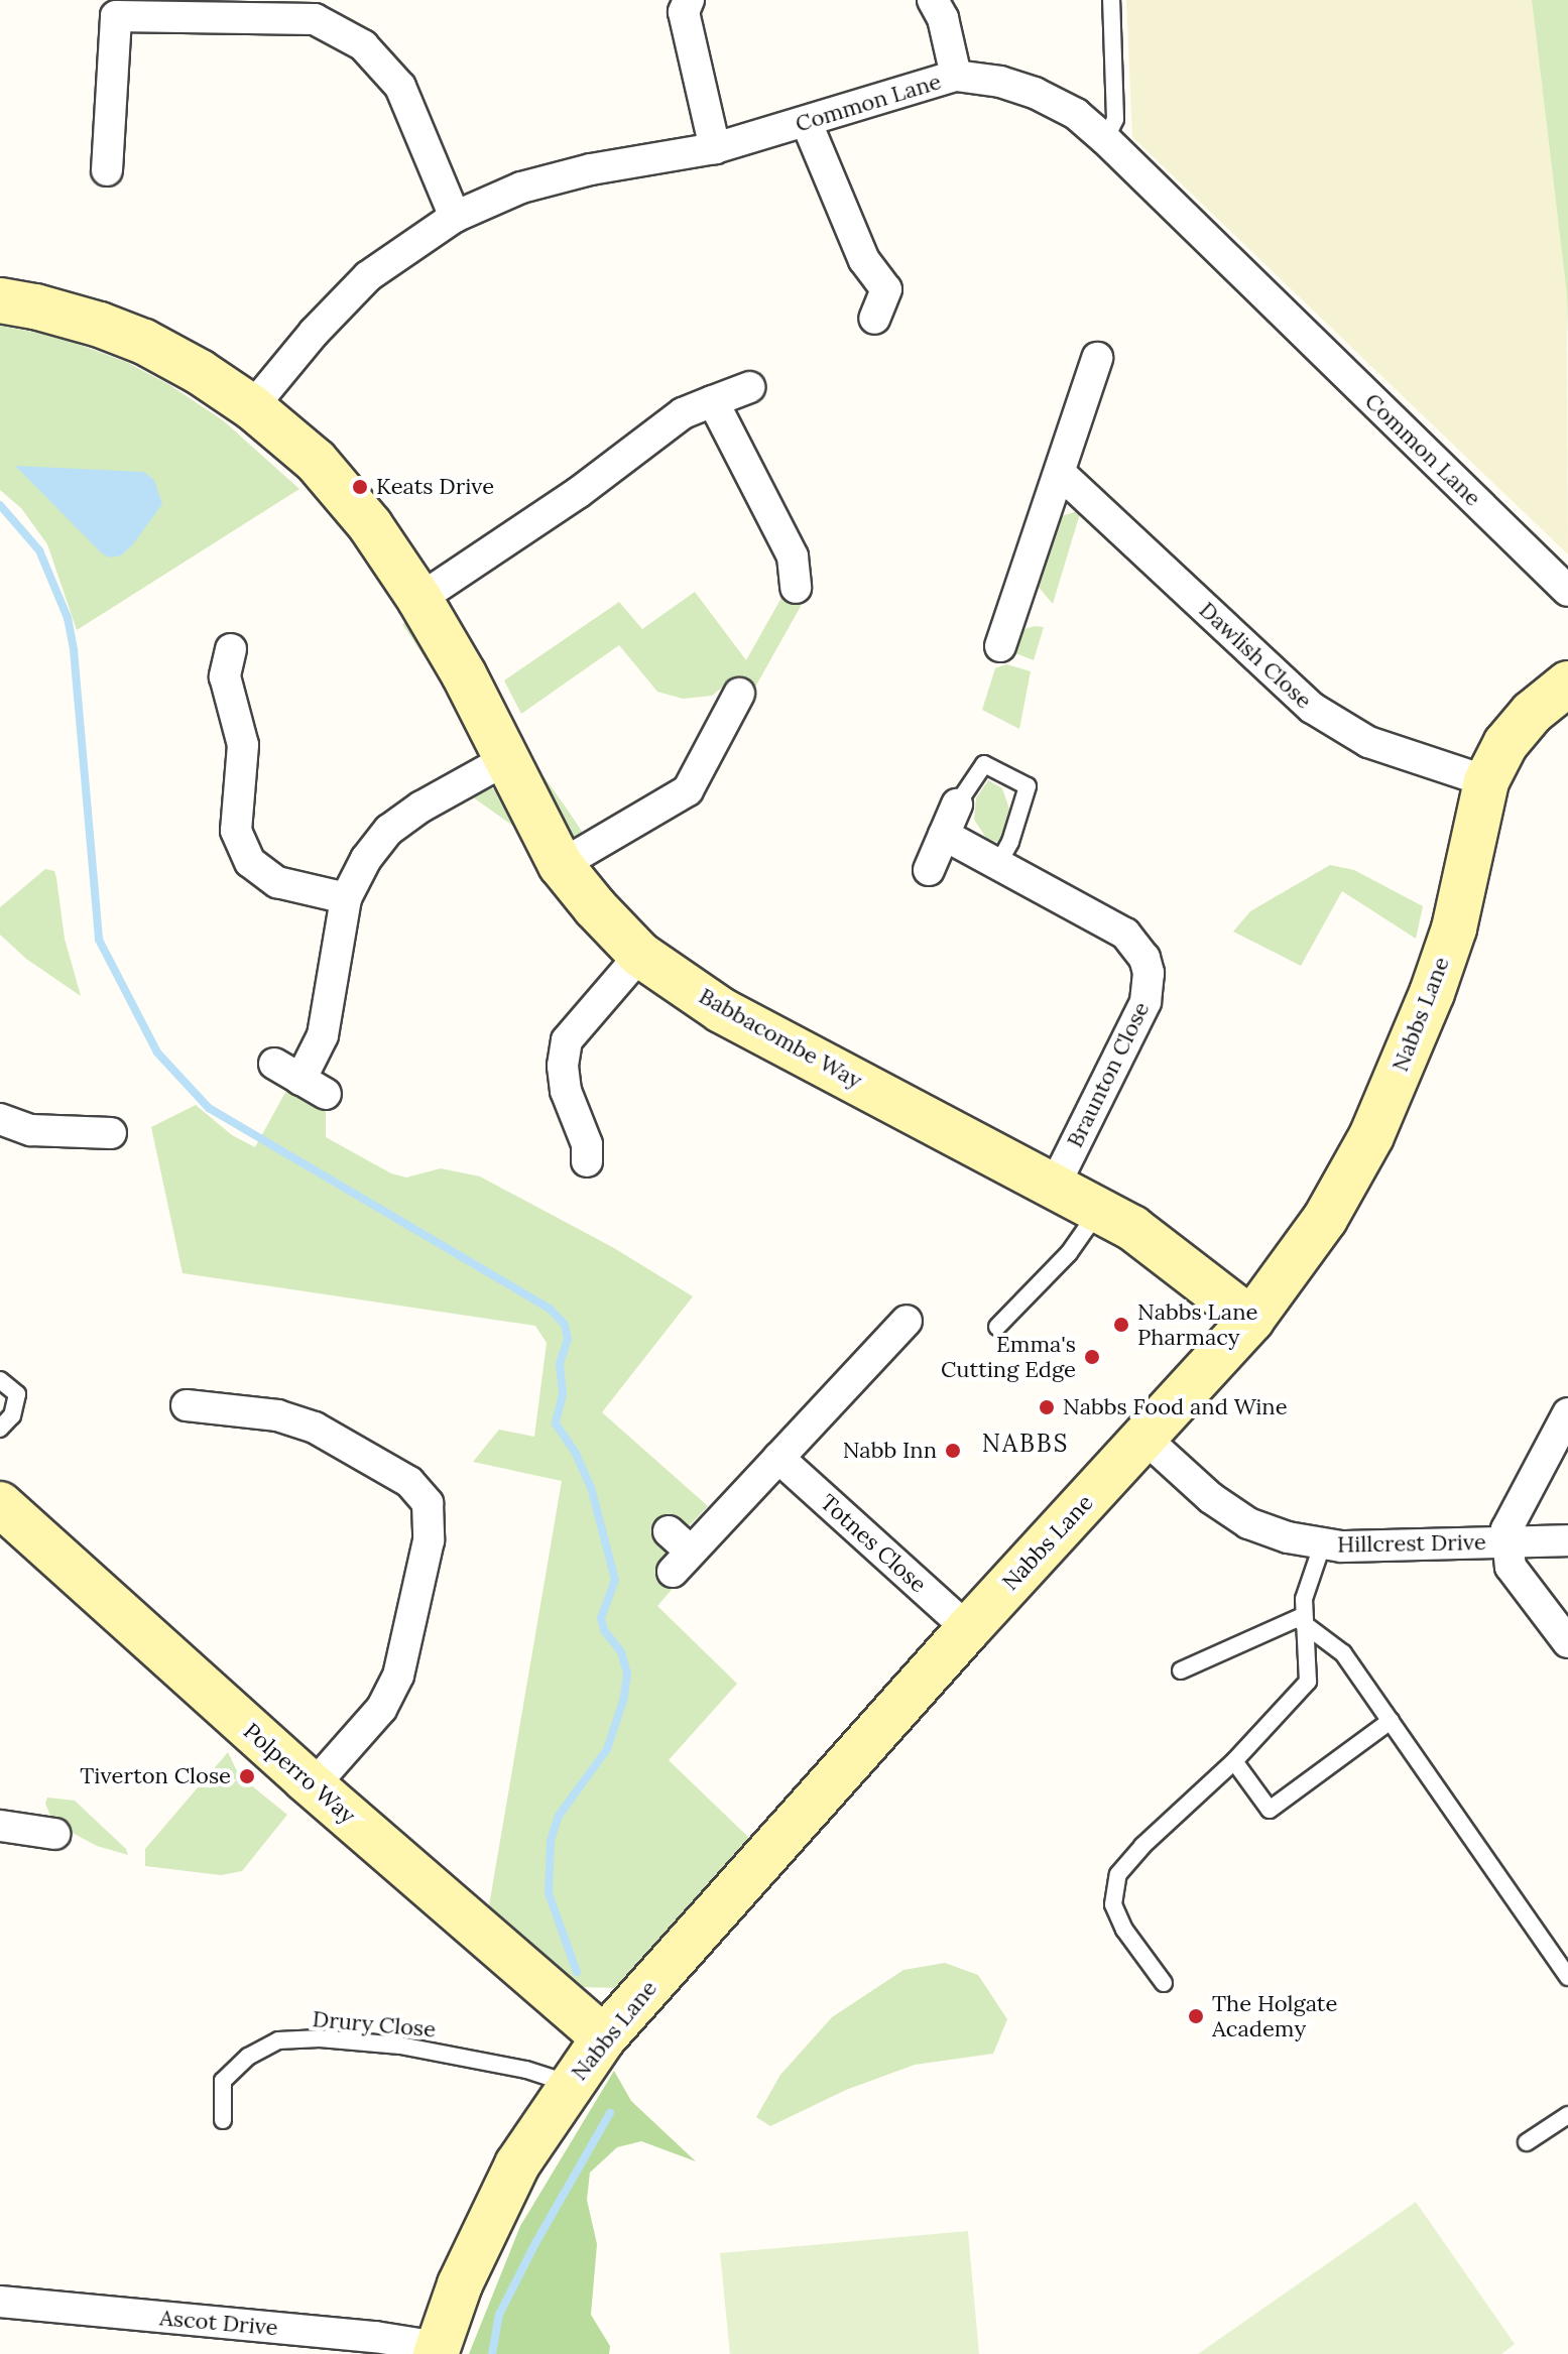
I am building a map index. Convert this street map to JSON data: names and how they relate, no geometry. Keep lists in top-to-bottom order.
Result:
{
  "streets": {
    "street": [
      "Common Lane",
      "Dawlish Close",
      "Nabbs Lane",
      "Babbacombe Way",
      "Braunton Close",
      "Totnes Close",
      "Hillcrest Drive",
      "Polperro Way",
      "Ascot Drive"
    ],
    "lane": ["Drury Close"]
  },
  "crossings": [
    ["Common Lane", "Babbacombe Way"],
    ["Dawlish Close", "Nabbs Lane"],
    ["Nabbs Lane", "Babbacombe Way"],
    ["Nabbs Lane", "Totnes Close"],
    ["Nabbs Lane", "Hillcrest Drive"],
    ["Nabbs Lane", "Polperro Way"],
    ["Nabbs Lane", "Drury Close"],
    ["Nabbs Lane", "Ascot Drive"],
    ["Babbacombe Way", "Braunton Close"]
  ],
  "districts": ["NABBS"],
  "places": [
    "Keats Drive",
    "Nabbs Lane Pharmacy",
    "Emma's Cutting Edge",
    "Nabbs Food and Wine",
    "Nabb Inn",
    "Tiverton Close",
    "The Holgate Academy"
  ]
}
